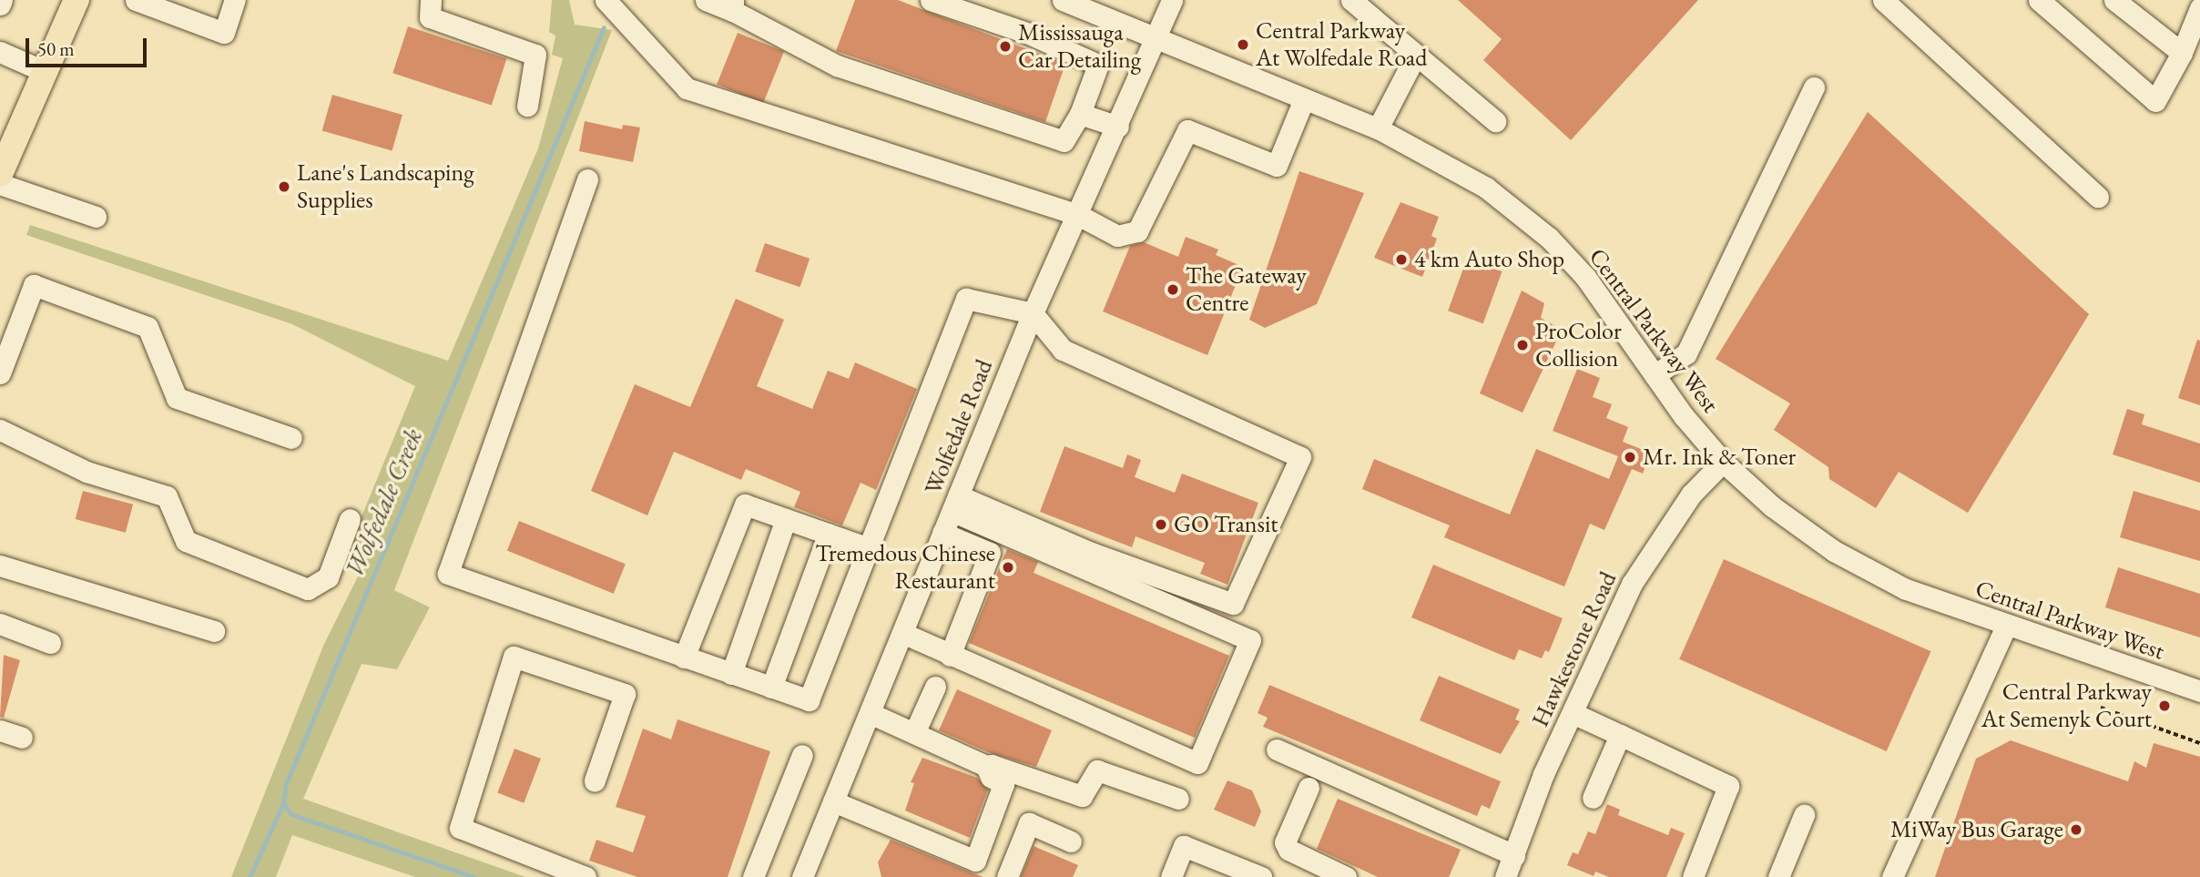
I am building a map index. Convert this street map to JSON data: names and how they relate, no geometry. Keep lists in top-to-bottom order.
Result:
{
  "streets": {
    "street": ["Central Parkway West", "Wolfedale Road", "Hawkestone Road"]
  },
  "crossings": [
    ["Central Parkway West", "Wolfedale Road"],
    ["Central Parkway West", "Hawkestone Road"]
  ],
  "water": ["Wolfedale Creek"],
  "places": [
    "Central Parkway At Wolfedale Road",
    "Mississauga Car Detailing",
    "Lane's Landscaping Supplies",
    "4 km Auto Shop",
    "The Gateway Centre",
    "ProColor Collision",
    "Mr. Ink & Toner",
    "GO Transit",
    "Tremedous Chinese Restaurant",
    "Central Parkway At Semenyk Court",
    "MiWay Bus Garage"
  ],
  "scale_bar": "50 m"
}
